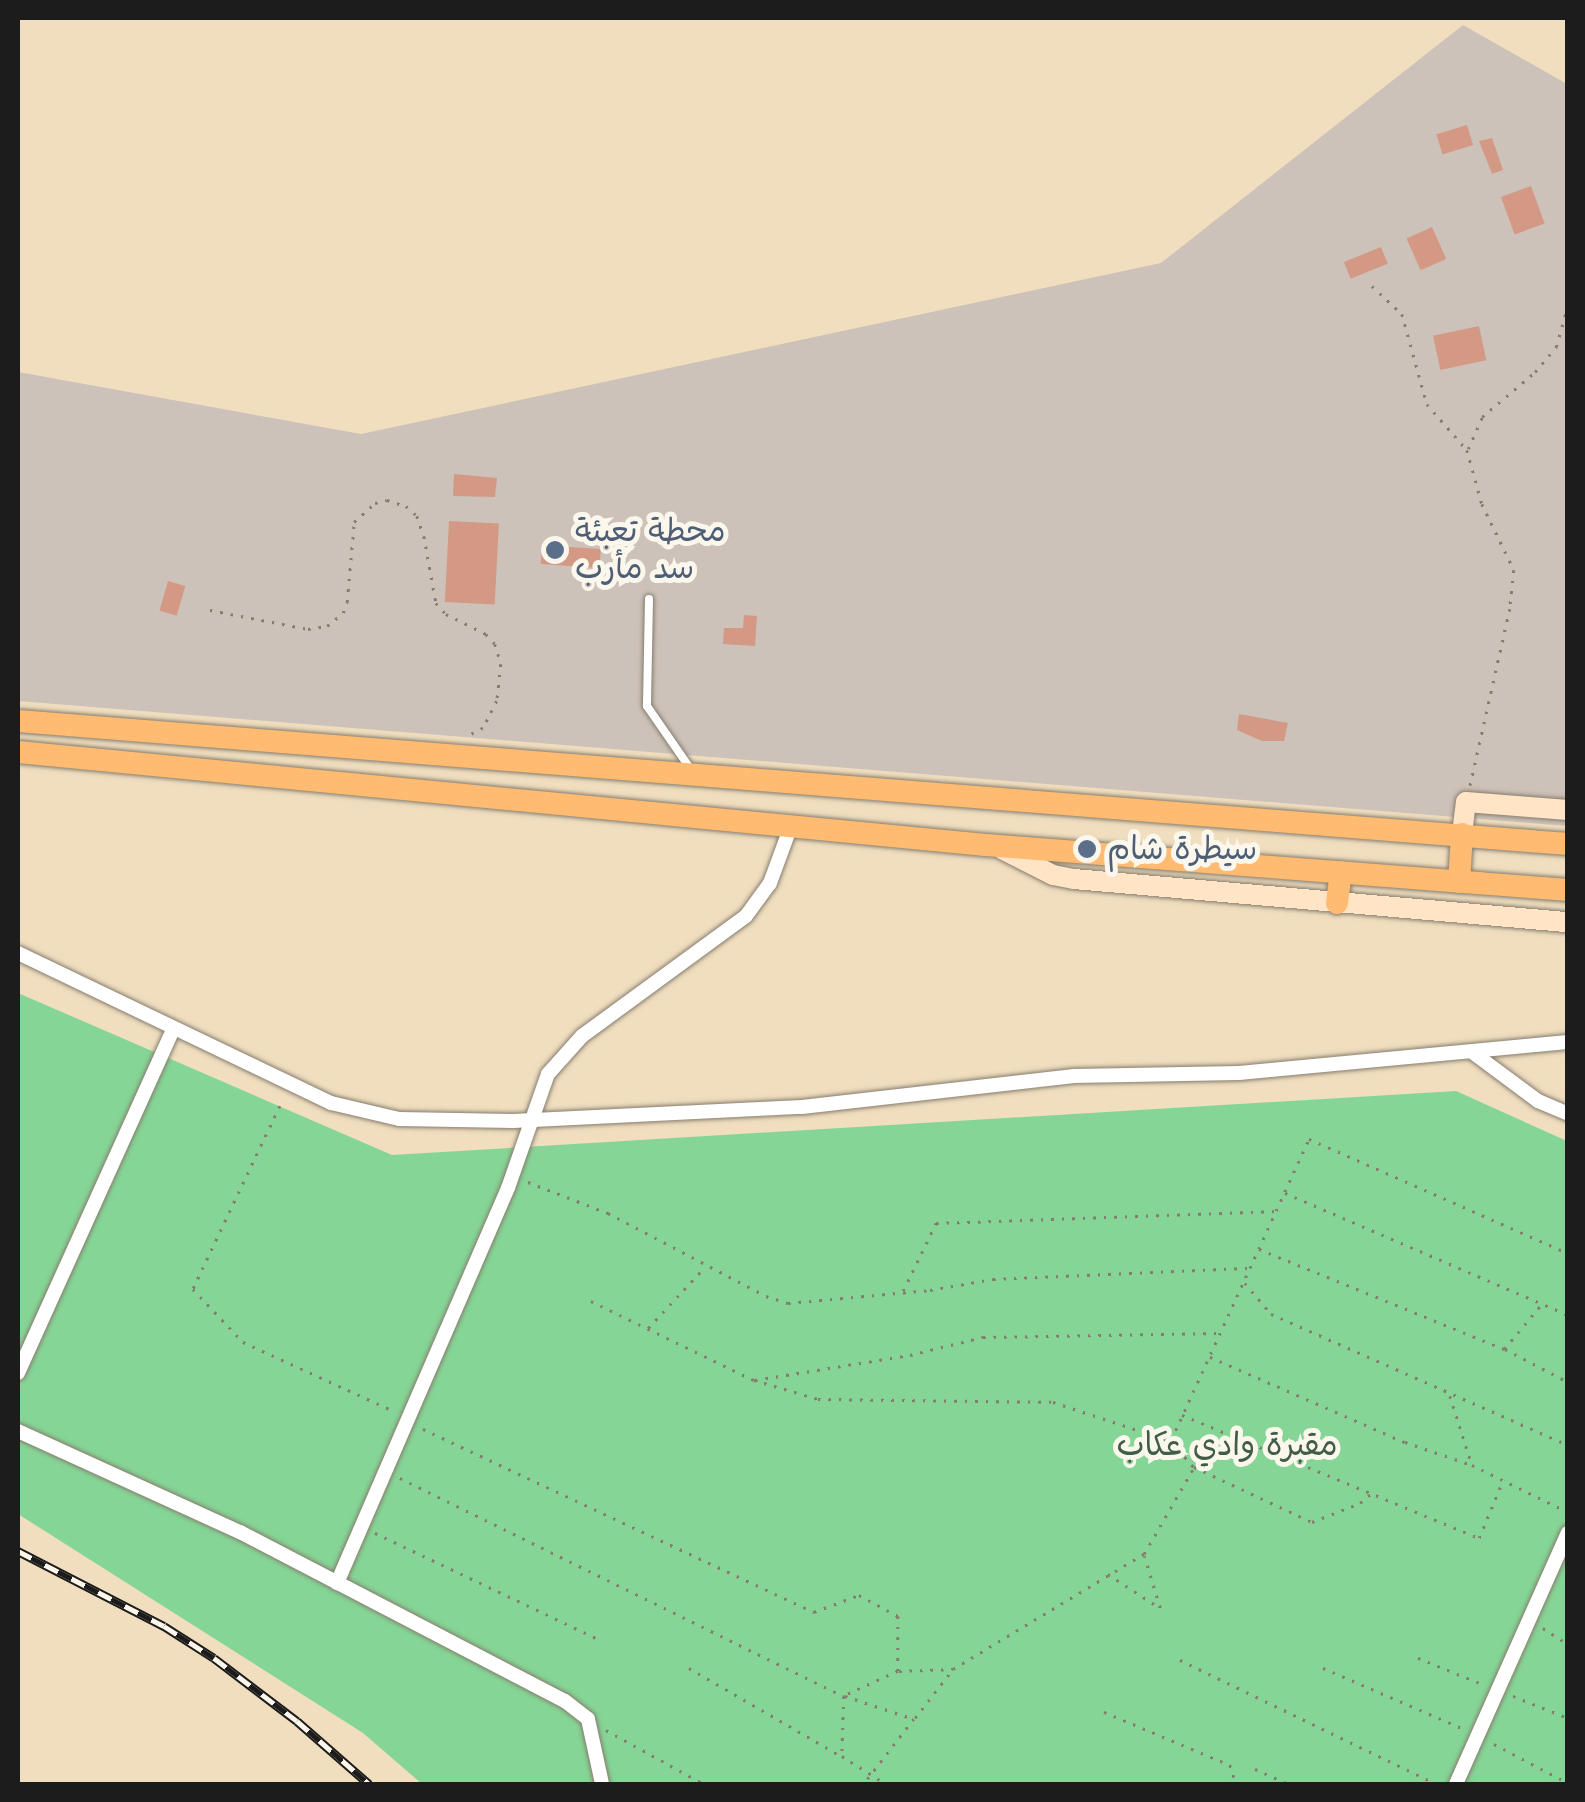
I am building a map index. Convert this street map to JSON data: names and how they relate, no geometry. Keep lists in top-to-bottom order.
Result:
{
  "parks": ["مقبرة وادي عكاب"],
  "places": ["محطة تعبئة سد مأرب", "سيطرة شام"]
}
